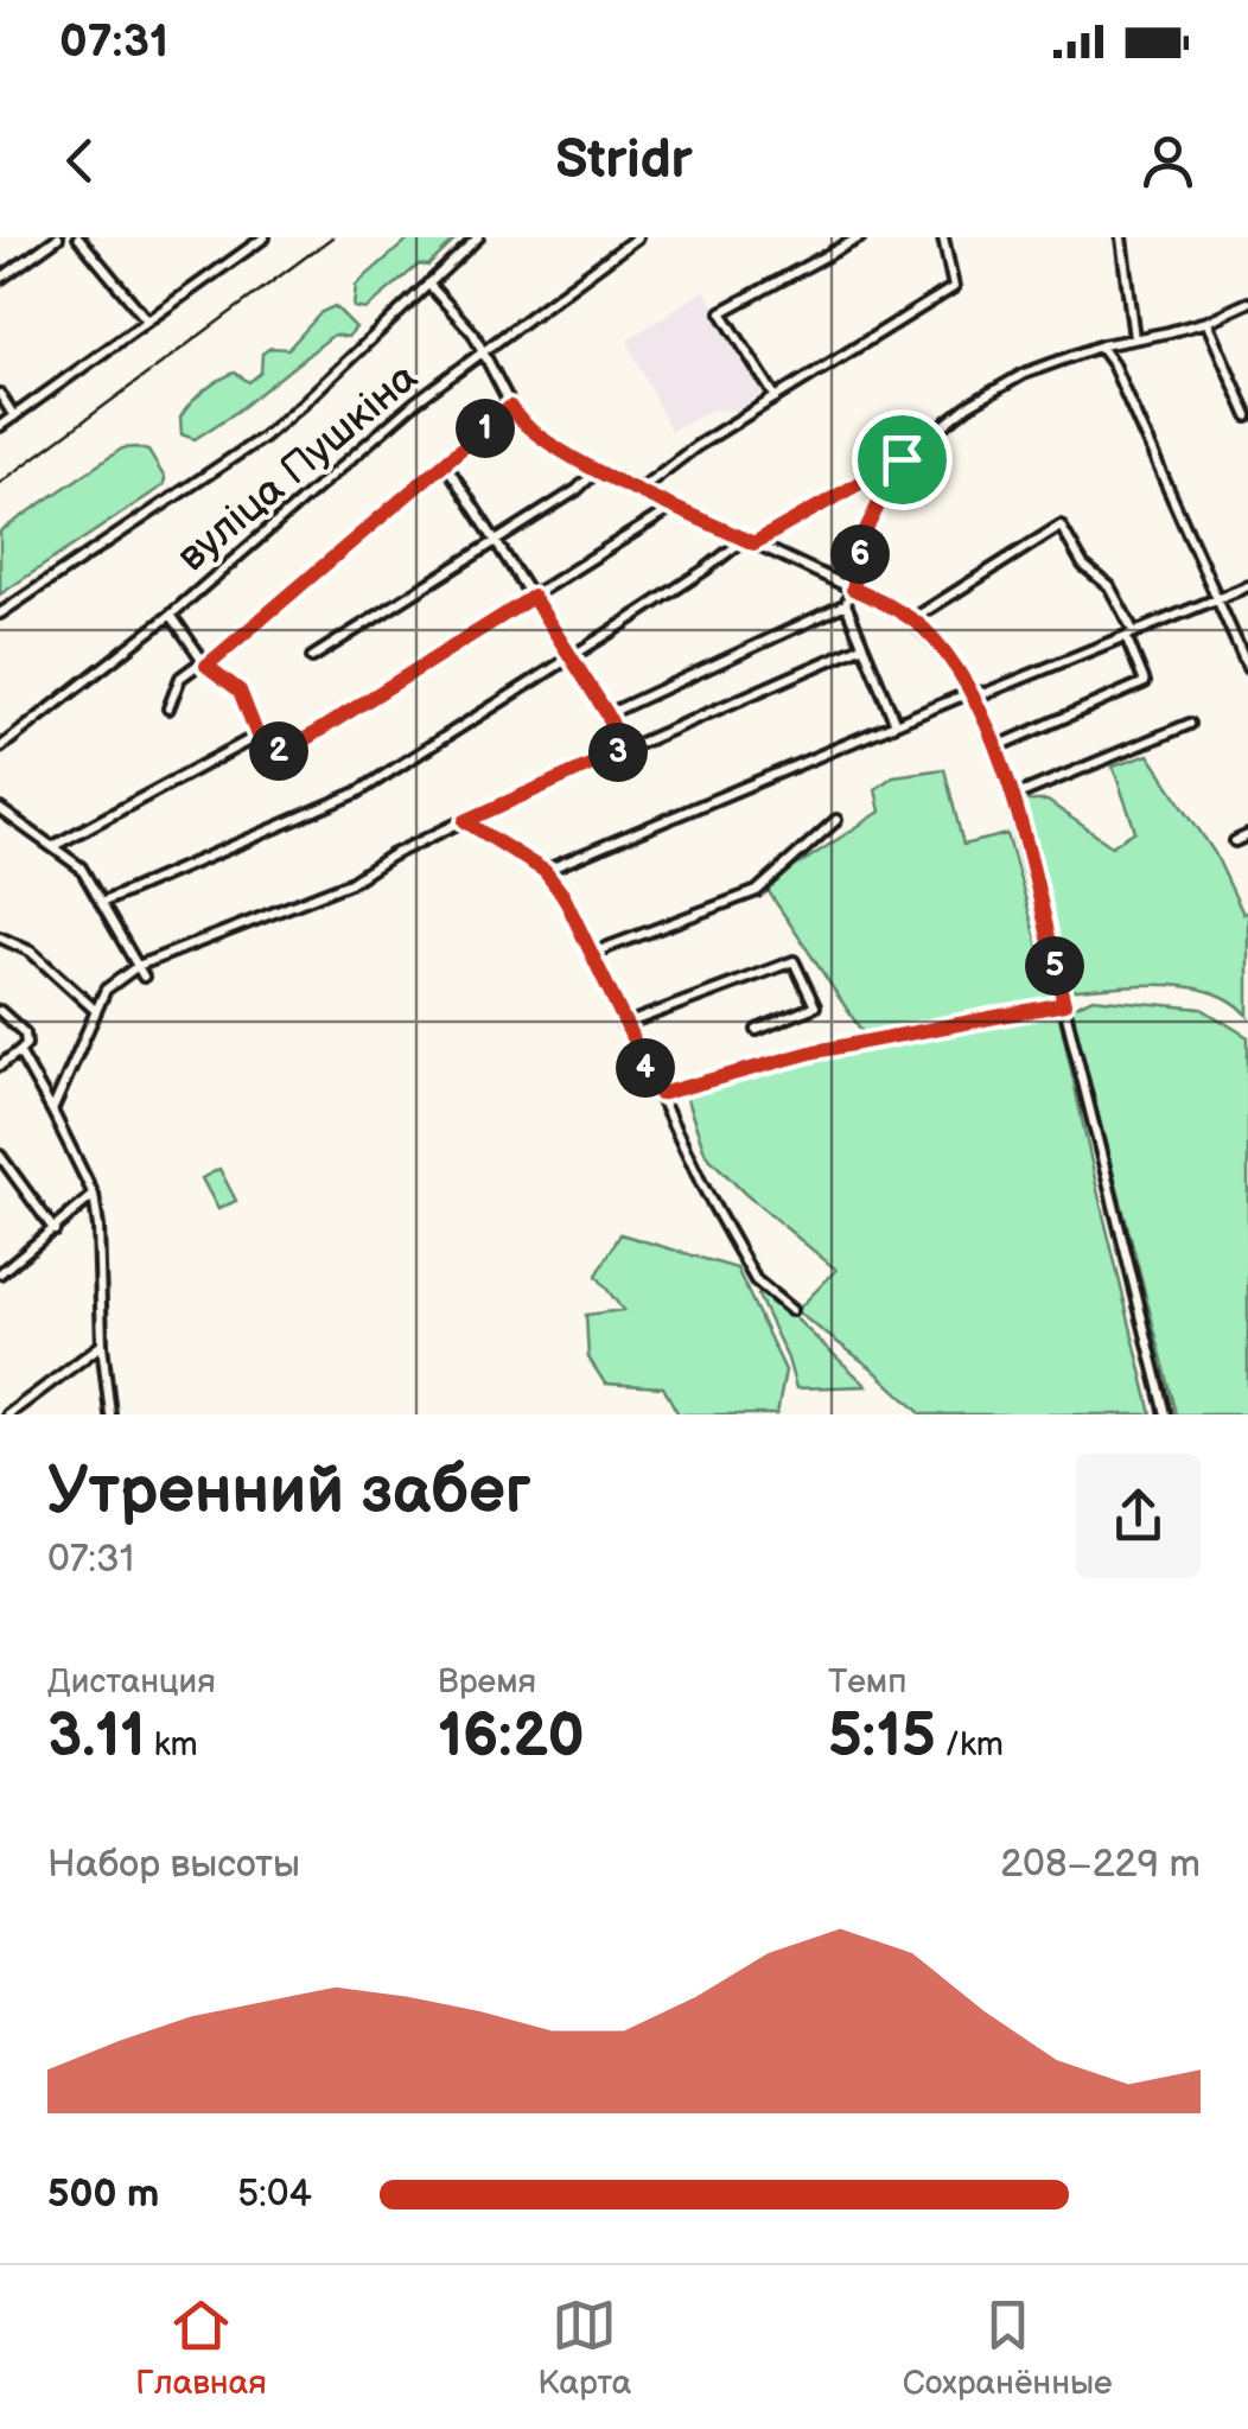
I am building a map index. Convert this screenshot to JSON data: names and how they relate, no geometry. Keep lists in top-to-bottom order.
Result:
{
  "streets": {
    "street": ["вуліца Пушкіна"]
  },
  "page": {
    "status": "07:31",
    "header": "Stridr",
    "pins": [
      "1",
      "6",
      "2",
      "3",
      "5",
      "4"
    ],
    "heading": ["Утренний забег", "07:31"],
    "stats": [
      ["Дистанция", "3.11 km"],
      ["Время", "16:20"],
      ["Темп", "5:15 /km"]
    ],
    "chart": ["Набор высоты", "208–229 m"],
    "list": [
      {
        "name": "500 m",
        "note": "5:04"
      }
    ],
    "tabs": ["Главная", "Карта", "Сохранённые"]
  }
}
